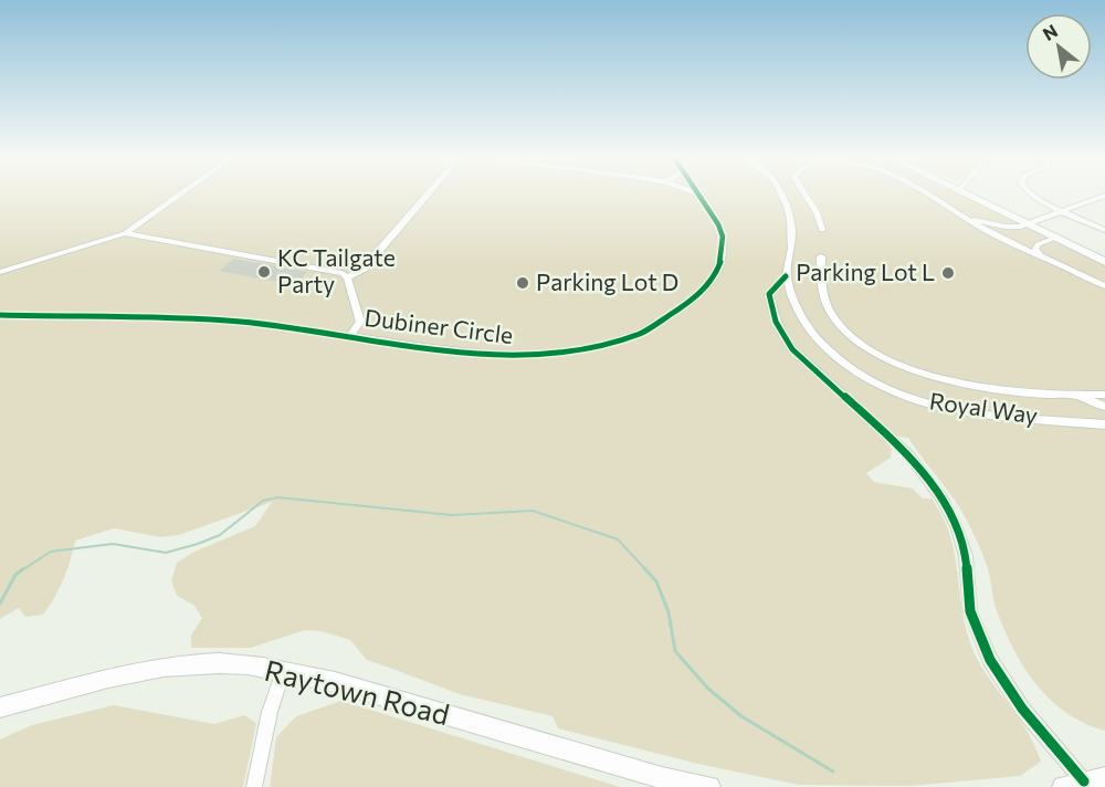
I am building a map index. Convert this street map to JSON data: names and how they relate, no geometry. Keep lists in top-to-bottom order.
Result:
{
  "streets": {
    "main road": ["Raytown Road"],
    "street": ["Dubiner Circle", "Royal Way"]
  },
  "places": ["KC Tailgate Party", "Parking Lot L", "Parking Lot D"],
  "north": "top left"
}
